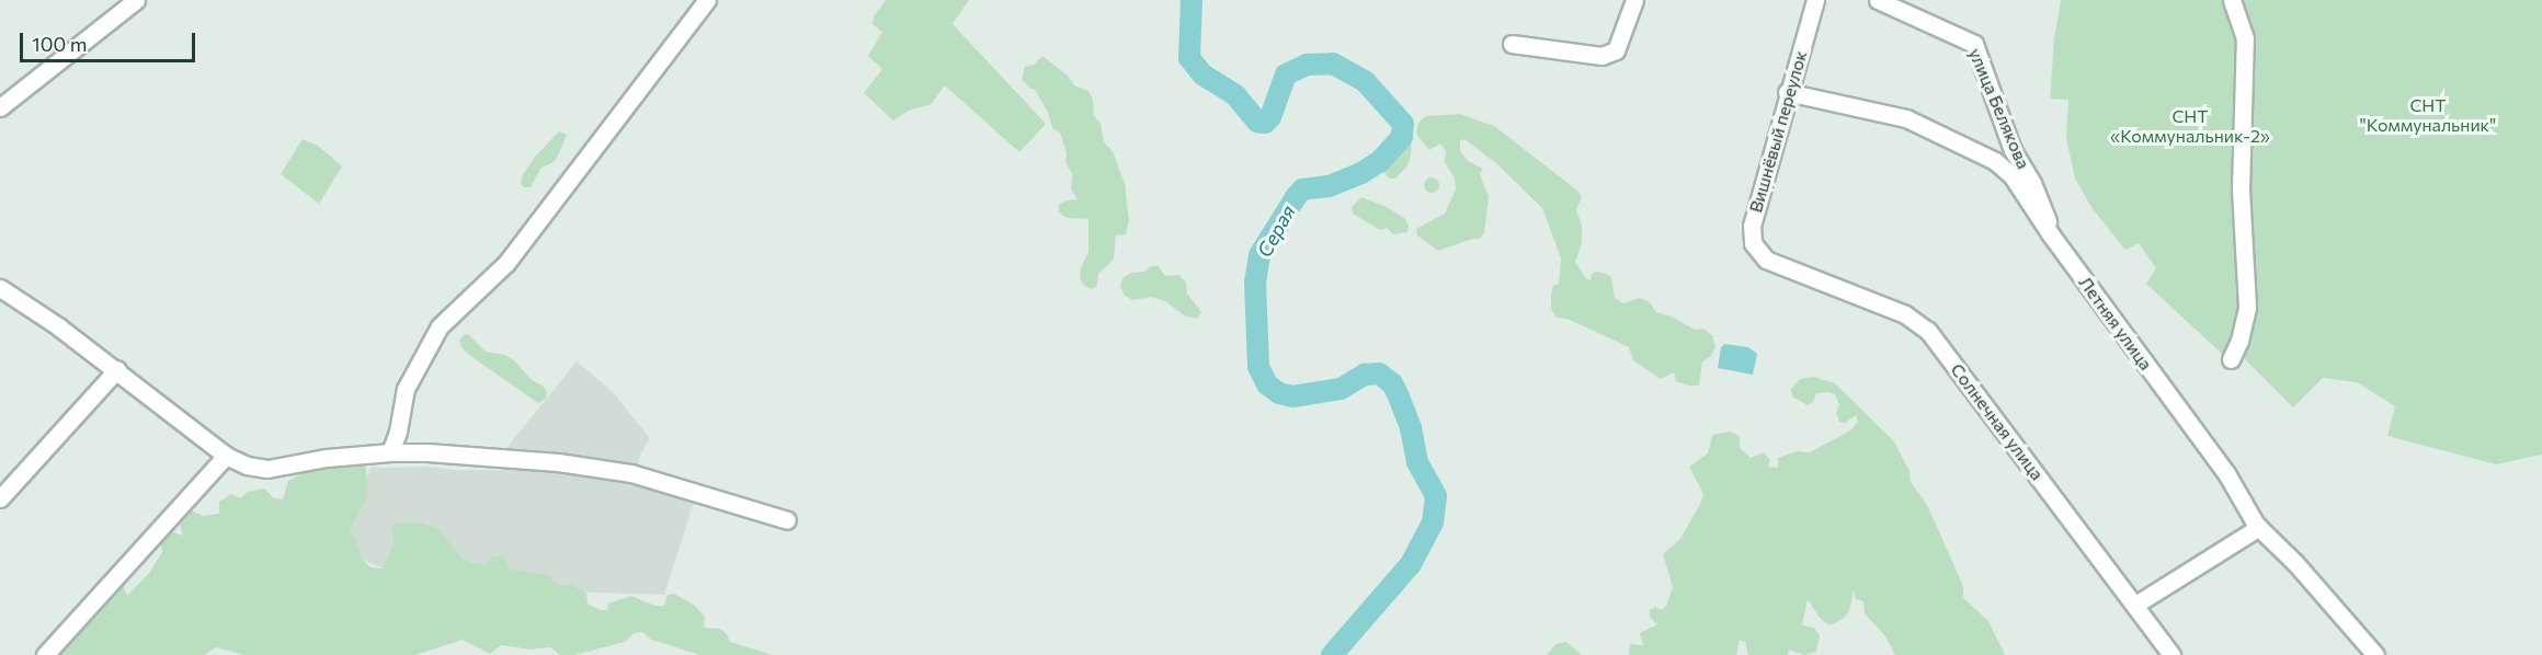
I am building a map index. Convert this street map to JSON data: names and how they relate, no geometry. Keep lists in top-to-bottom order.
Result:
{
  "streets": {
    "street": [
      "улица Белякова",
      "Вишнёвый переулок",
      "Летняя улица",
      "Солнечная улица"
    ]
  },
  "crossings": [
    ["улица Белякова", "Летняя улица"],
    ["Вишнёвый переулок", "Летняя улица"],
    ["Вишнёвый переулок", "Солнечная улица"]
  ],
  "water": ["Серая"],
  "parks": ["СНТ \"Коммунальник\"", "СНТ «Коммунальник-2»"],
  "scale_bar": "100 m"
}
